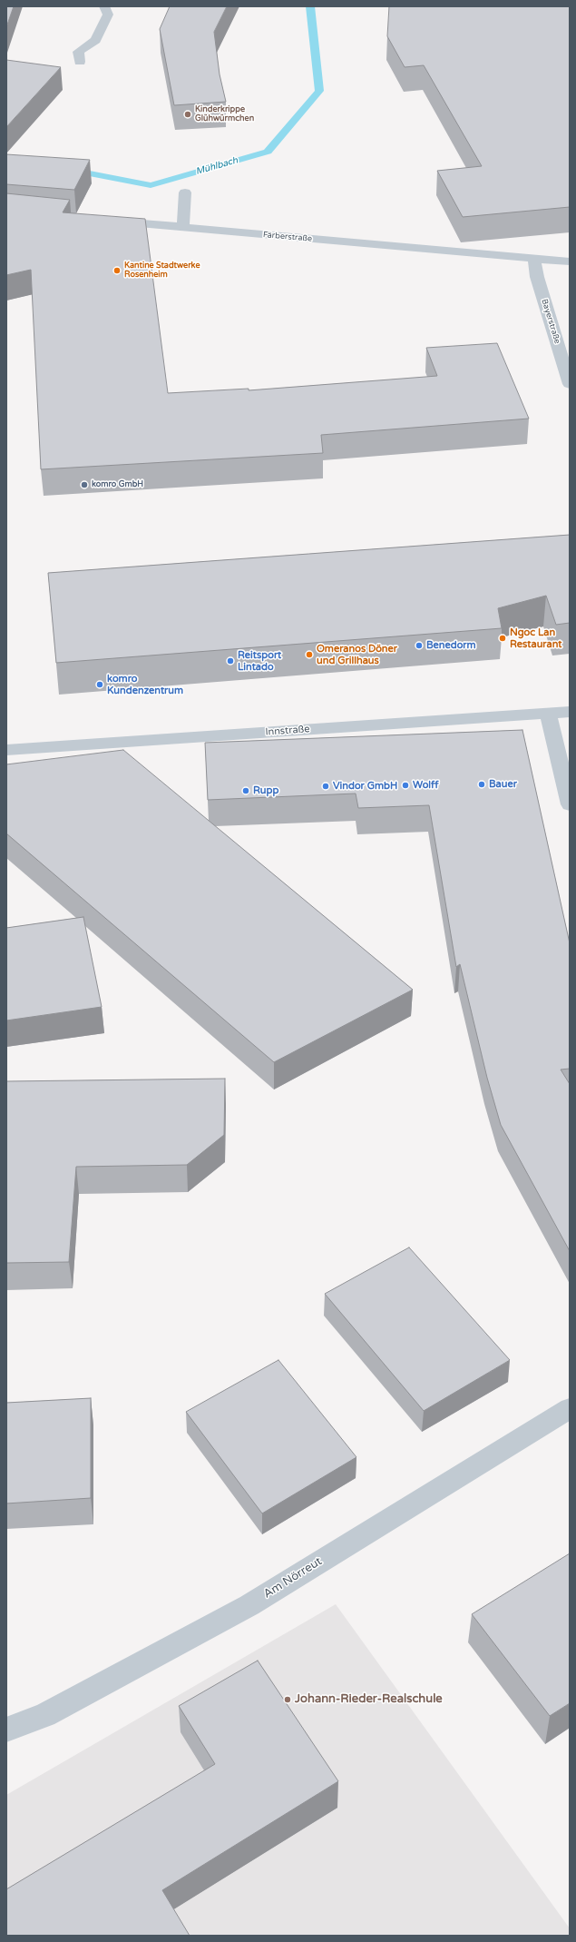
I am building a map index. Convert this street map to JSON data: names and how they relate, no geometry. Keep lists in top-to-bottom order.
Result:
{
  "streets": {
    "street": [
      "Färberstraße",
      "Bayerstraße",
      "Innstraße",
      "Am Nörreut"
    ]
  },
  "crossings": [
    ["Färberstraße", "Bayerstraße"]
  ],
  "water": ["Mühlbach"],
  "places": [
    "Kinderkrippe Glühwürmchen",
    "Kantine Stadtwerke Rosenheim",
    "komro GmbH",
    "Ngoc Lan Restaurant",
    "Benedorm",
    "Omeranos Döner und Grillhaus",
    "Reitsport Lintado",
    "komro Kundenzentrum",
    "Bauer",
    "Wolff",
    "Vindor GmbH",
    "Rupp",
    "Johann-Rieder-Realschule"
  ]
}
